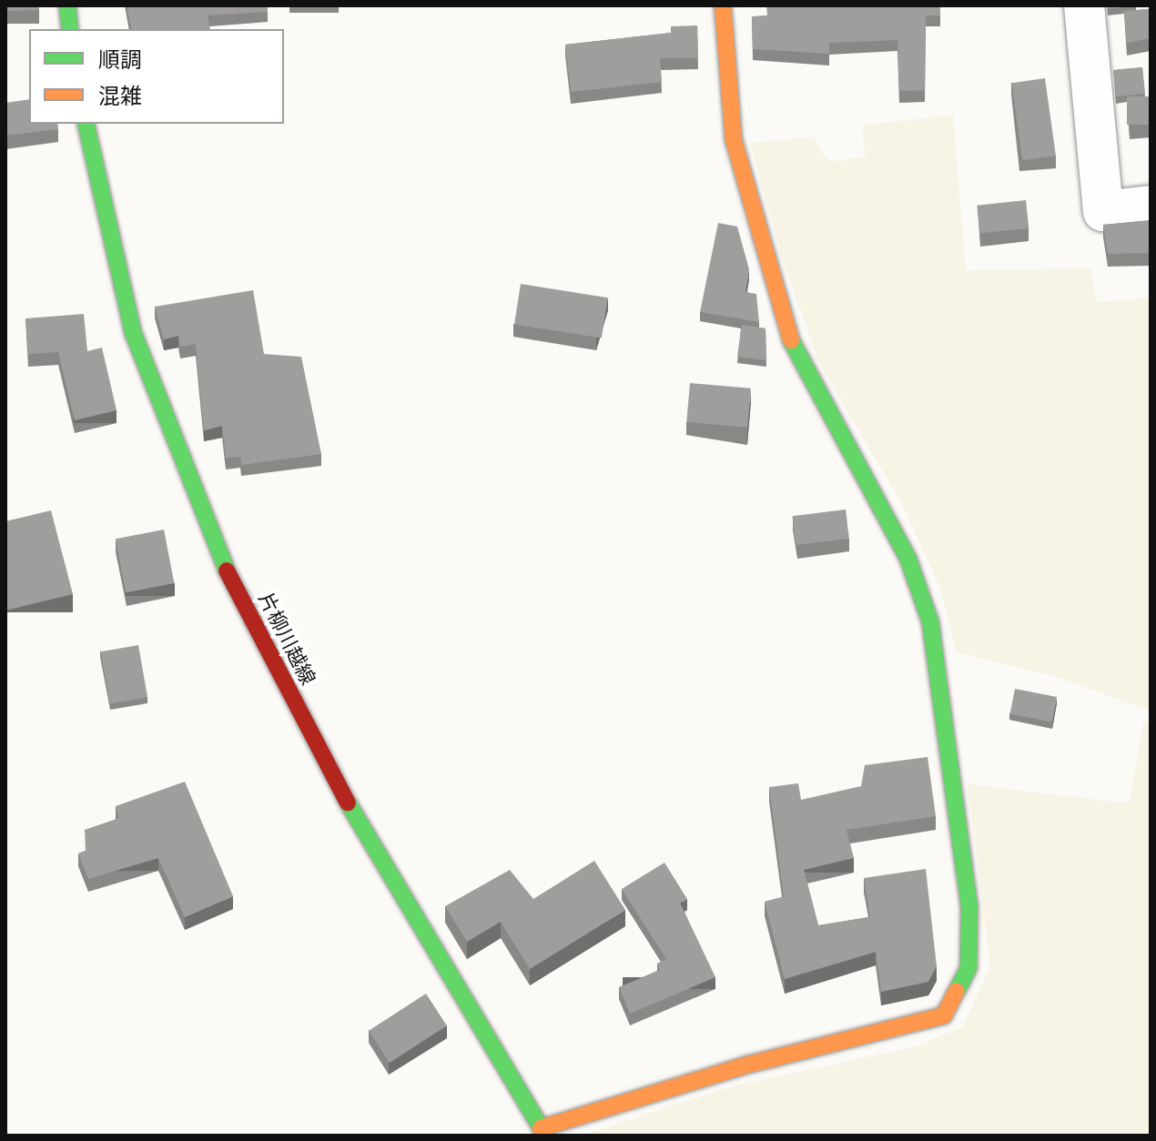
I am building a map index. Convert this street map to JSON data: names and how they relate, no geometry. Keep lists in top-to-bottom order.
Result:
{
  "streets": {
    "street": ["片柳川越線"]
  },
  "legend": ["順調", "混雑"]
}
